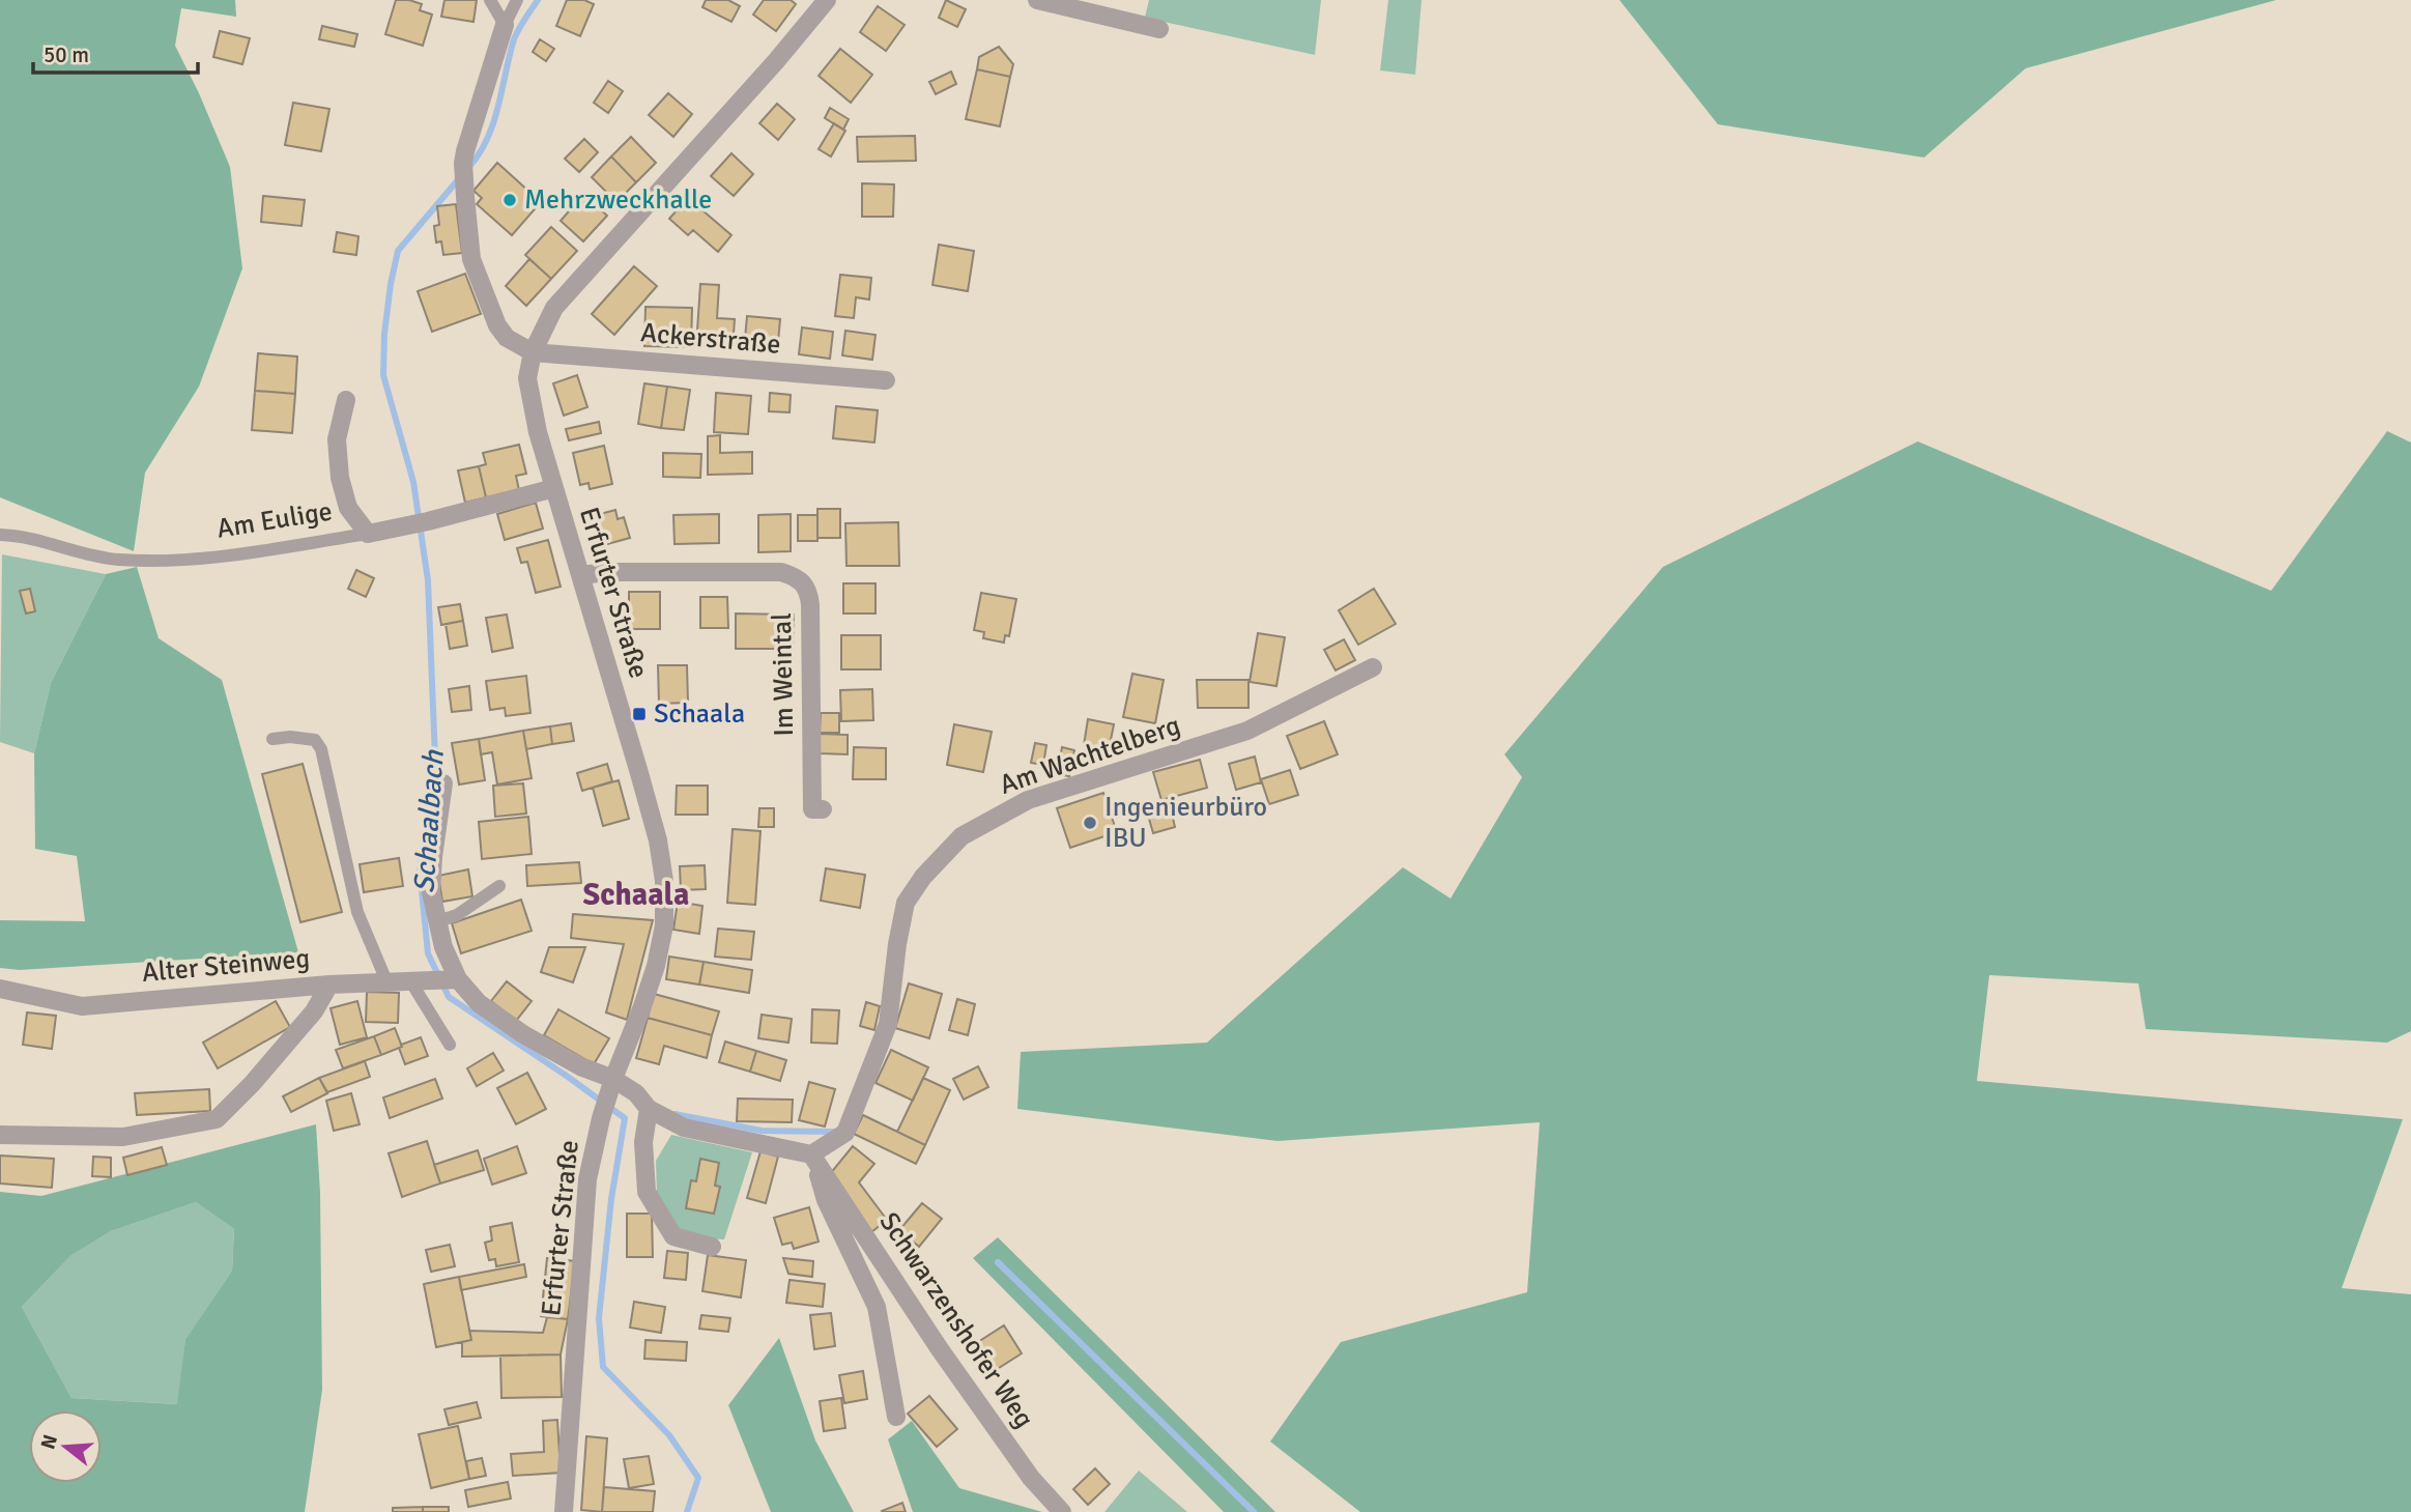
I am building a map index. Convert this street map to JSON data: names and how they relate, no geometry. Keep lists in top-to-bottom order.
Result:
{
  "streets": {
    "street": [
      "Ackerstraße",
      "Am Eulige",
      "Erfurter Straße",
      "Im Weintal",
      "Am Wachtelberg",
      "Alter Steinweg",
      "Schwarzenshofer Weg"
    ]
  },
  "crossings": [
    ["Ackerstraße", "Erfurter Straße"],
    ["Am Eulige", "Erfurter Straße"],
    ["Erfurter Straße", "Im Weintal"],
    ["Am Wachtelberg", "Schwarzenshofer Weg"]
  ],
  "districts": ["Schaala"],
  "water": ["Schaalbach"],
  "places": {
    "other": ["Mehrzweckhalle", "Ingenieurbüro IBU"],
    "transit": ["Schaala"]
  },
  "scale_bar": "50 m",
  "north": "left"
}
